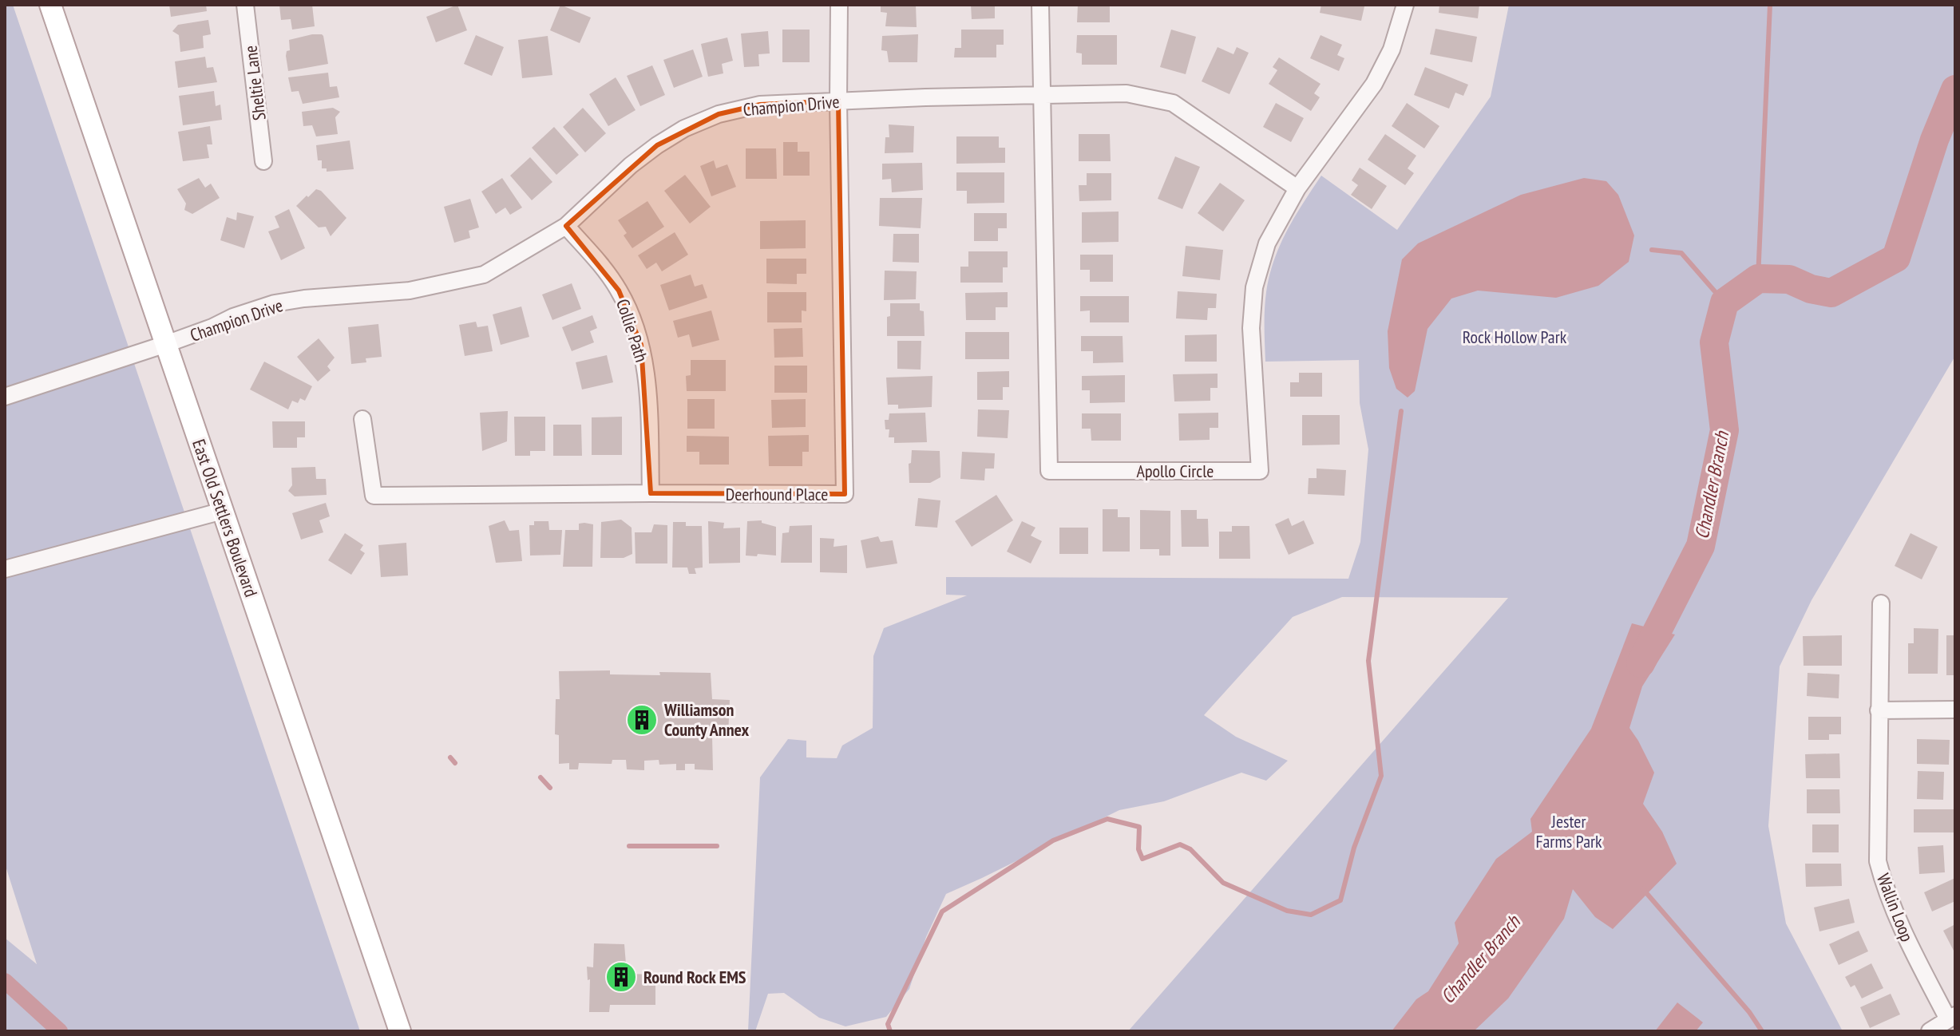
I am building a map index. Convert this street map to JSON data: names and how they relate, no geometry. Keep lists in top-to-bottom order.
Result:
{
  "streets": {
    "main road": ["East Old Settlers Boulevard"],
    "street": [
      "Sheltie Lane",
      "Champion Drive",
      "Collie Path",
      "Apollo Circle",
      "Deerhound Place",
      "Wallin Loop"
    ]
  },
  "crossings": [
    ["Champion Drive", "Collie Path"],
    ["Champion Drive", "Apollo Circle"],
    ["Champion Drive", "Deerhound Place"],
    ["Champion Drive", "East Old Settlers Boulevard"],
    ["Collie Path", "Deerhound Place"]
  ],
  "water": ["Chandler Branch"],
  "parks": ["Rock Hollow Park", "Jester Farms Park"],
  "places": {
    "building": ["Williamson County Annex", "Round Rock EMS"]
  }
}
